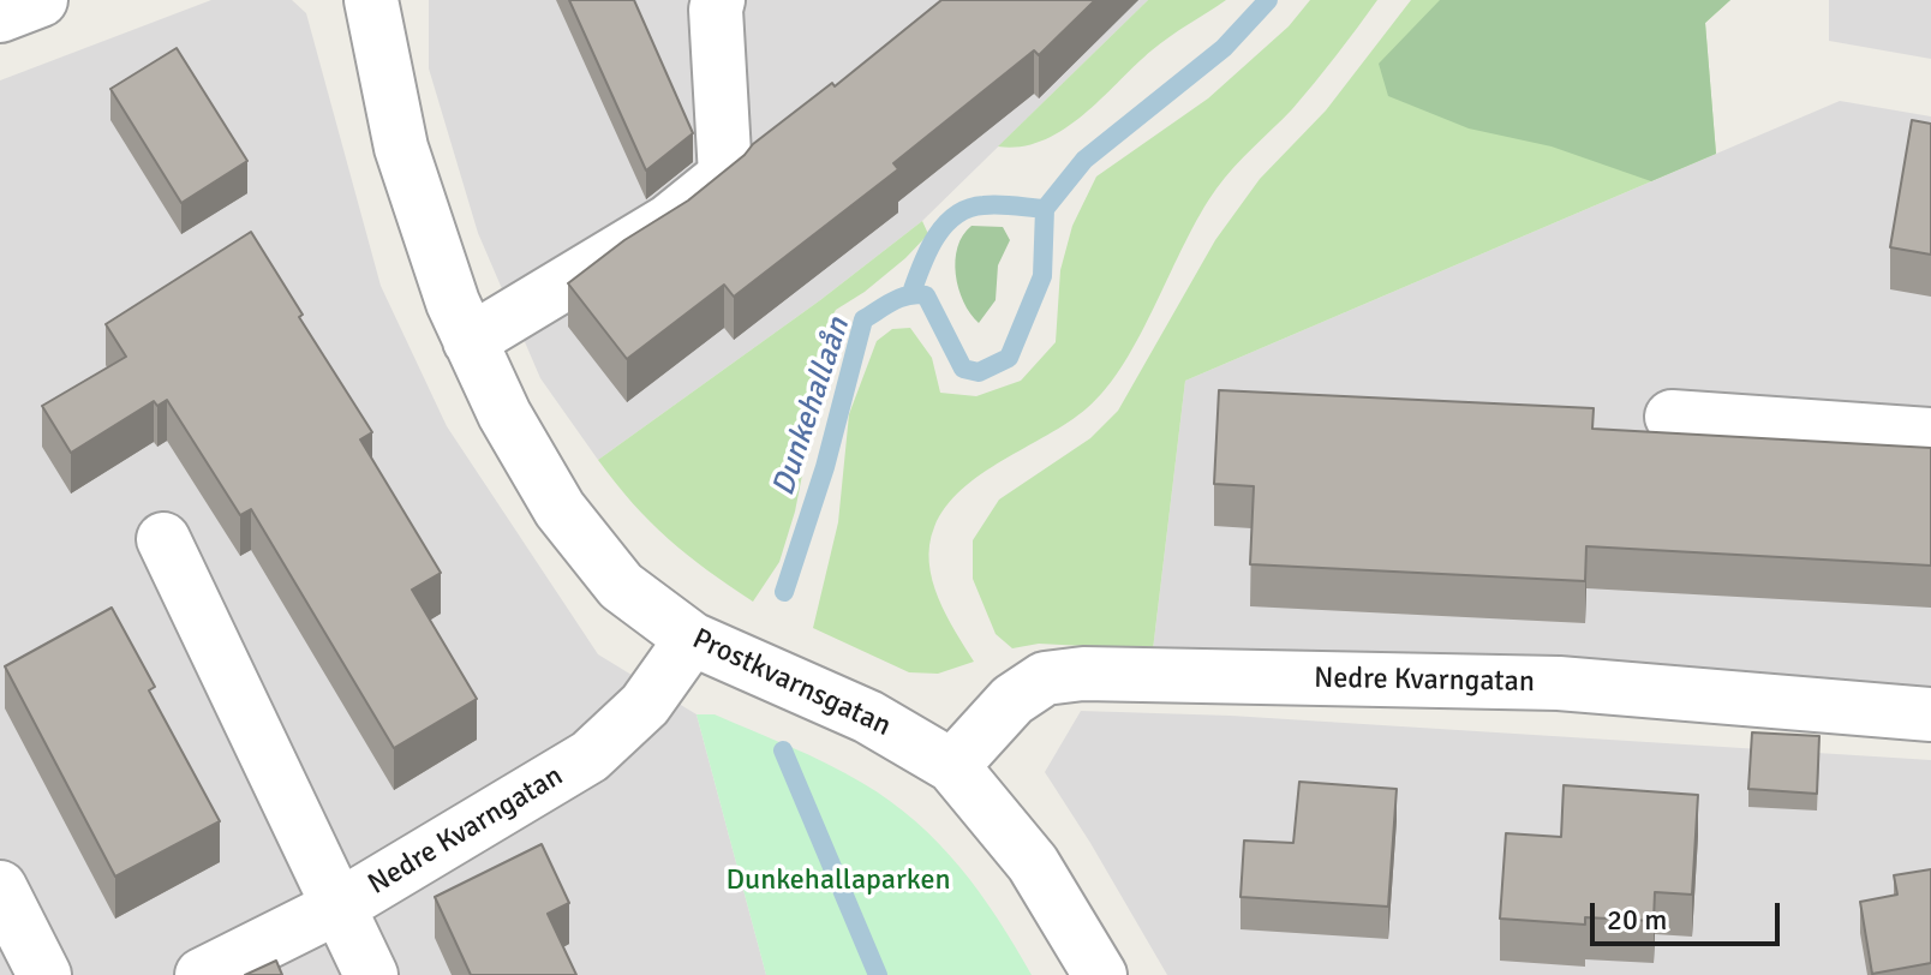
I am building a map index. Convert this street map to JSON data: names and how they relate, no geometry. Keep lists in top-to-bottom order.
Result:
{
  "streets": {
    "street": ["Nedre Kvarngatan", "Prostkvarnsgatan"]
  },
  "crossings": [
    ["Nedre Kvarngatan", "Prostkvarnsgatan"]
  ],
  "water": ["Dunkehallaån"],
  "parks": ["Dunkehallaparken"],
  "scale_bar": "20 m"
}
